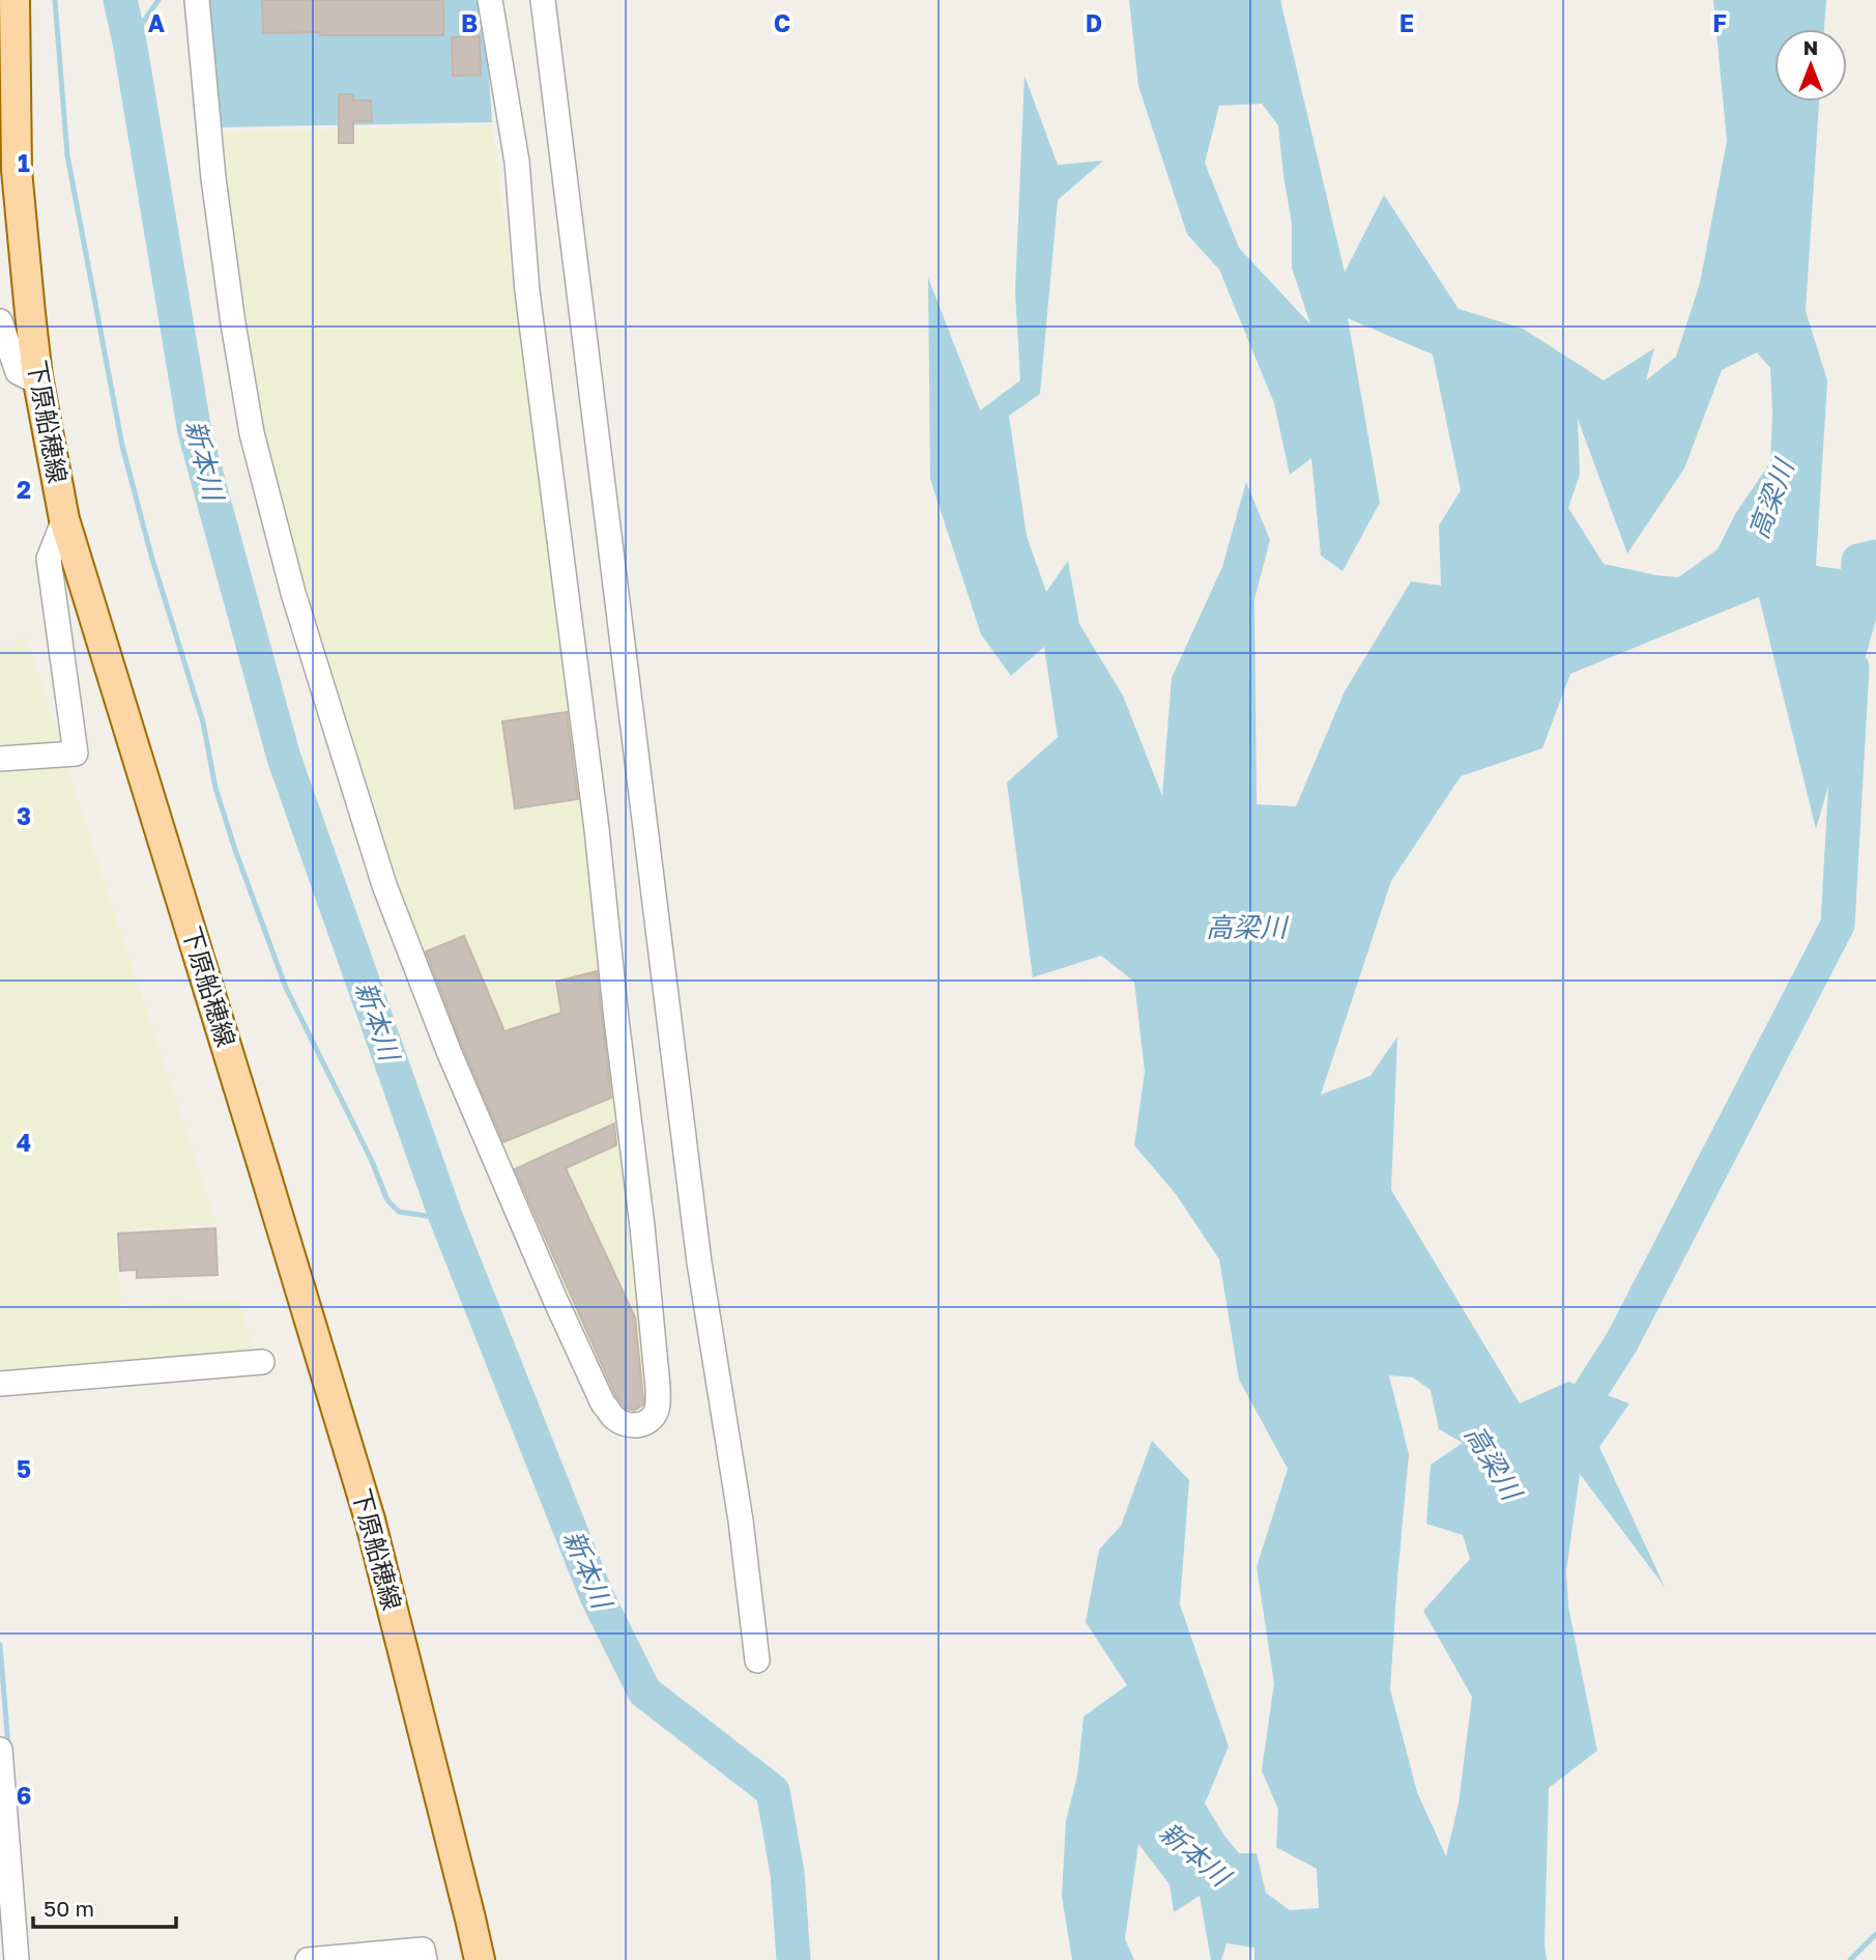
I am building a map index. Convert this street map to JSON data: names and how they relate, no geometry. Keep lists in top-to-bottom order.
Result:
{
  "streets": {
    "main road": ["下原船穂線"]
  },
  "water": ["新本川", "高梁川"],
  "scale_bar": "50 m",
  "north": "top",
  "grid": {
    "columns": [
      "A",
      "B",
      "C",
      "D",
      "E",
      "F"
    ],
    "rows": [
      "1",
      "2",
      "3",
      "4",
      "5",
      "6"
    ]
  }
}
